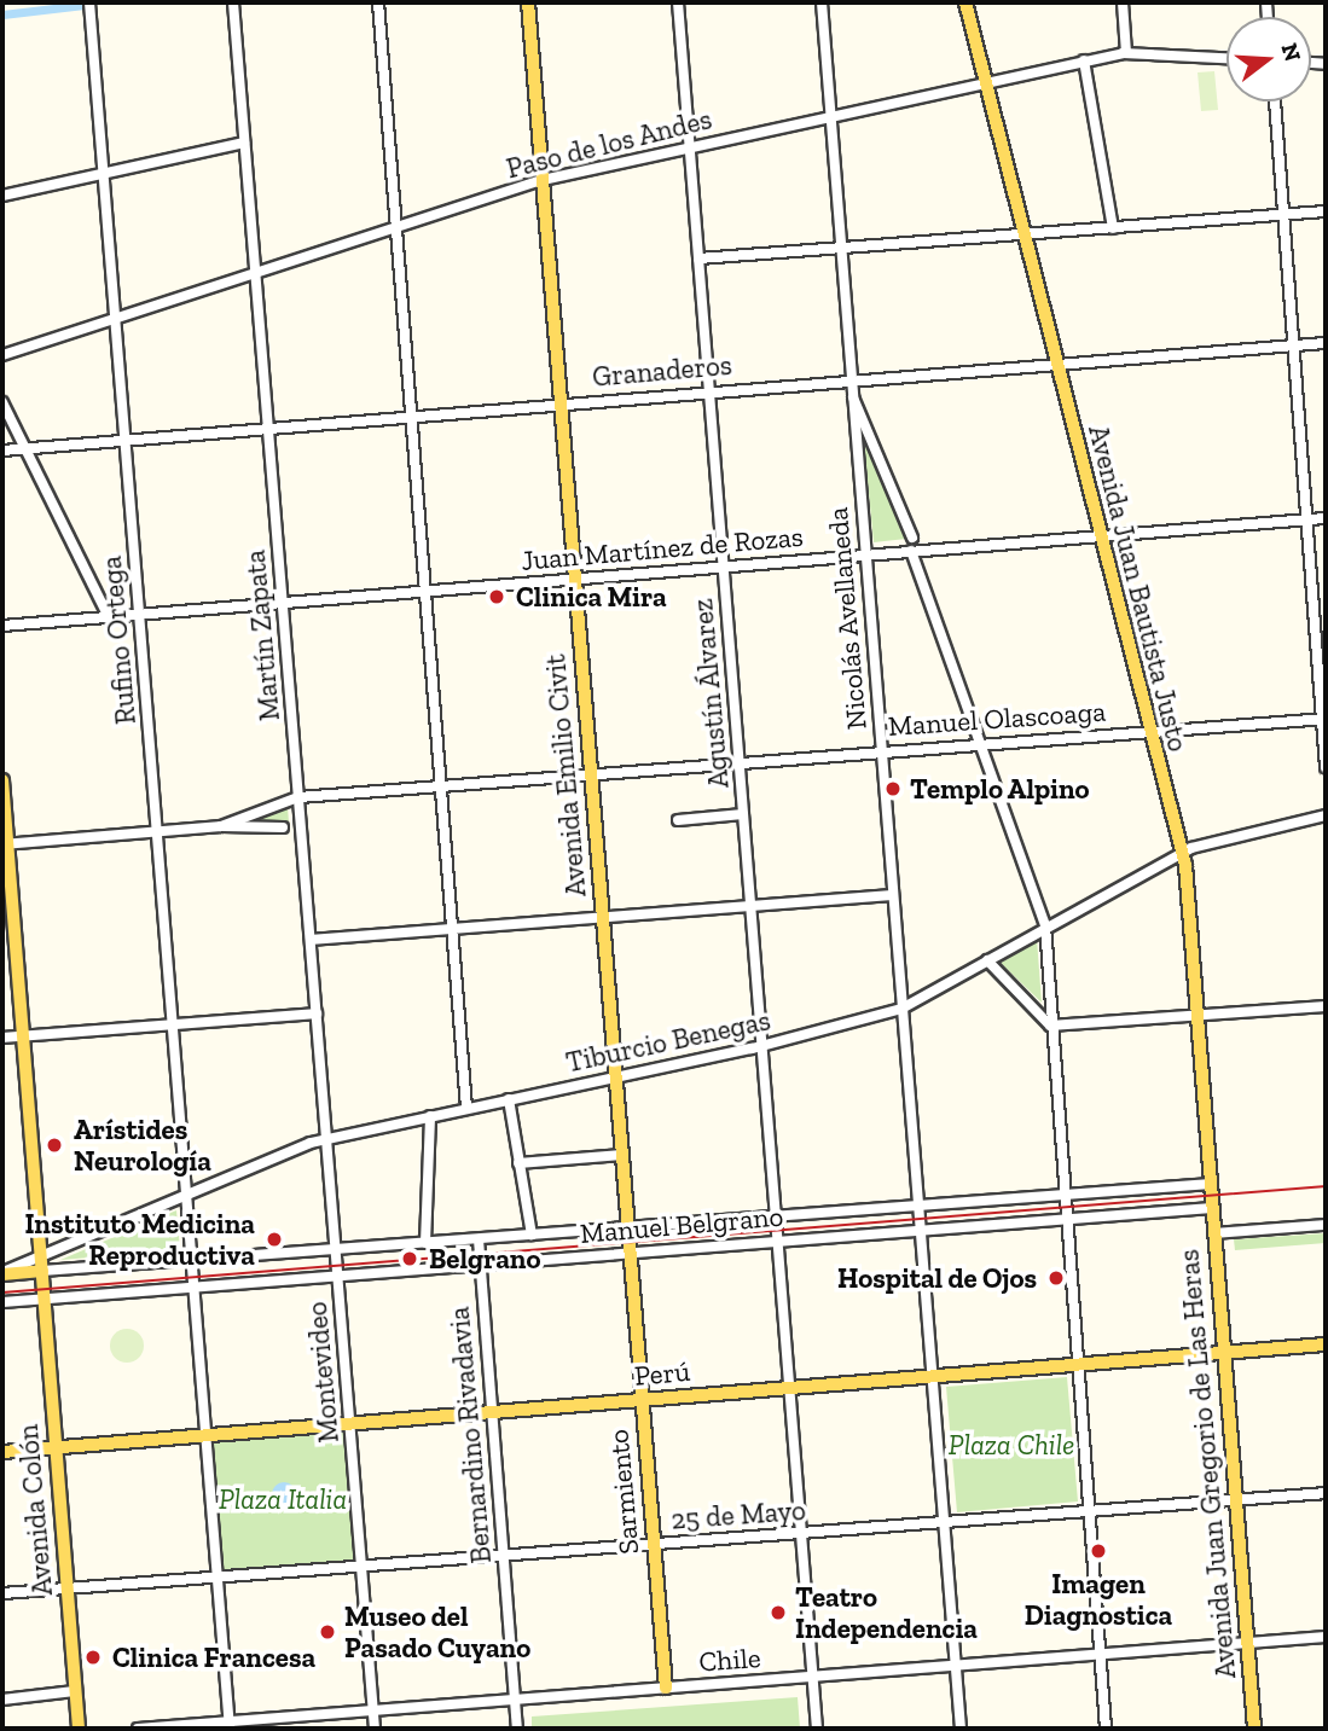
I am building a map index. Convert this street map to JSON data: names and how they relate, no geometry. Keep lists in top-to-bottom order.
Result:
{
  "streets": {
    "main road": [
      "Avenida Juan Bautista Justo",
      "Avenida Emilio Civit",
      "Manuel Belgrano",
      "Perú",
      "Avenida Juan Gregorio de Las Heras",
      "Sarmiento",
      "Avenida Colón"
    ],
    "street": [
      "Paso de los Andes",
      "Granaderos",
      "Juan Martínez de Rozas",
      "Nicolás Avellaneda",
      "Martín Zapata",
      "Rufino Ortega",
      "Agustín Álvarez",
      "Manuel Olascoaga",
      "Tiburcio Benegas",
      "Montevideo",
      "Bernardino Rivadavia",
      "25 de Mayo",
      "Chile"
    ]
  },
  "crossings": [
    ["Paso de los Andes", "Avenida Juan Bautista Justo"],
    ["Paso de los Andes", "Nicolás Avellaneda"],
    ["Paso de los Andes", "Martín Zapata"],
    ["Paso de los Andes", "Rufino Ortega"],
    ["Paso de los Andes", "Agustín Álvarez"],
    ["Paso de los Andes", "Avenida Emilio Civit"],
    ["Granaderos", "Avenida Juan Bautista Justo"],
    ["Granaderos", "Nicolás Avellaneda"],
    ["Granaderos", "Martín Zapata"],
    ["Granaderos", "Rufino Ortega"],
    ["Granaderos", "Agustín Álvarez"],
    ["Granaderos", "Avenida Emilio Civit"],
    ["Juan Martínez de Rozas", "Avenida Juan Bautista Justo"],
    ["Juan Martínez de Rozas", "Nicolás Avellaneda"],
    ["Juan Martínez de Rozas", "Martín Zapata"],
    ["Juan Martínez de Rozas", "Rufino Ortega"],
    ["Juan Martínez de Rozas", "Agustín Álvarez"],
    ["Juan Martínez de Rozas", "Avenida Emilio Civit"],
    ["Avenida Juan Bautista Justo", "Manuel Olascoaga"],
    ["Avenida Juan Bautista Justo", "Tiburcio Benegas"],
    ["Avenida Juan Bautista Justo", "Manuel Belgrano"],
    ["Avenida Juan Bautista Justo", "Avenida Juan Gregorio de Las Heras"],
    ["Nicolás Avellaneda", "Manuel Olascoaga"],
    ["Nicolás Avellaneda", "Tiburcio Benegas"],
    ["Nicolás Avellaneda", "Manuel Belgrano"],
    ["Nicolás Avellaneda", "Perú"],
    ["Nicolás Avellaneda", "25 de Mayo"],
    ["Nicolás Avellaneda", "Chile"],
    ["Martín Zapata", "Manuel Olascoaga"],
    ["Martín Zapata", "Tiburcio Benegas"],
    ["Martín Zapata", "Manuel Belgrano"],
    ["Martín Zapata", "Montevideo"],
    ["Rufino Ortega", "Manuel Olascoaga"],
    ["Rufino Ortega", "Tiburcio Benegas"],
    ["Rufino Ortega", "Manuel Belgrano"],
    ["Rufino Ortega", "Perú"],
    ["Rufino Ortega", "25 de Mayo"],
    ["Rufino Ortega", "Chile"],
    ["Agustín Álvarez", "Manuel Olascoaga"],
    ["Agustín Álvarez", "Tiburcio Benegas"],
    ["Agustín Álvarez", "Manuel Belgrano"],
    ["Agustín Álvarez", "Perú"],
    ["Agustín Álvarez", "25 de Mayo"],
    ["Agustín Álvarez", "Chile"],
    ["Manuel Olascoaga", "Avenida Emilio Civit"],
    ["Manuel Olascoaga", "Avenida Colón"],
    ["Avenida Emilio Civit", "Tiburcio Benegas"],
    ["Avenida Emilio Civit", "Manuel Belgrano"],
    ["Avenida Emilio Civit", "Sarmiento"],
    ["Tiburcio Benegas", "Manuel Belgrano"],
    ["Tiburcio Benegas", "Avenida Colón"],
    ["Manuel Belgrano", "Montevideo"],
    ["Manuel Belgrano", "Bernardino Rivadavia"],
    ["Manuel Belgrano", "Avenida Juan Gregorio de Las Heras"],
    ["Manuel Belgrano", "Sarmiento"],
    ["Manuel Belgrano", "Avenida Colón"],
    ["Montevideo", "Perú"],
    ["Montevideo", "25 de Mayo"],
    ["Montevideo", "Chile"],
    ["Perú", "Bernardino Rivadavia"],
    ["Perú", "Avenida Juan Gregorio de Las Heras"],
    ["Perú", "Sarmiento"],
    ["Perú", "Avenida Colón"],
    ["Bernardino Rivadavia", "25 de Mayo"],
    ["Bernardino Rivadavia", "Chile"],
    ["Avenida Juan Gregorio de Las Heras", "25 de Mayo"],
    ["Avenida Juan Gregorio de Las Heras", "Chile"],
    ["Sarmiento", "25 de Mayo"],
    ["Sarmiento", "Chile"],
    ["Avenida Colón", "25 de Mayo"]
  ],
  "parks": ["Plaza Chile", "Plaza Italia"],
  "places": [
    "Clinica Mira",
    "Templo Alpino",
    "Arístides Neurología",
    "Instituto Medicina Reproductiva",
    "Belgrano",
    "Hospital de Ojos",
    "Imagen Diagnostica",
    "Teatro Independencia",
    "Museo del Pasado Cuyano",
    "Clinica Francesa"
  ],
  "north": "right"
}
